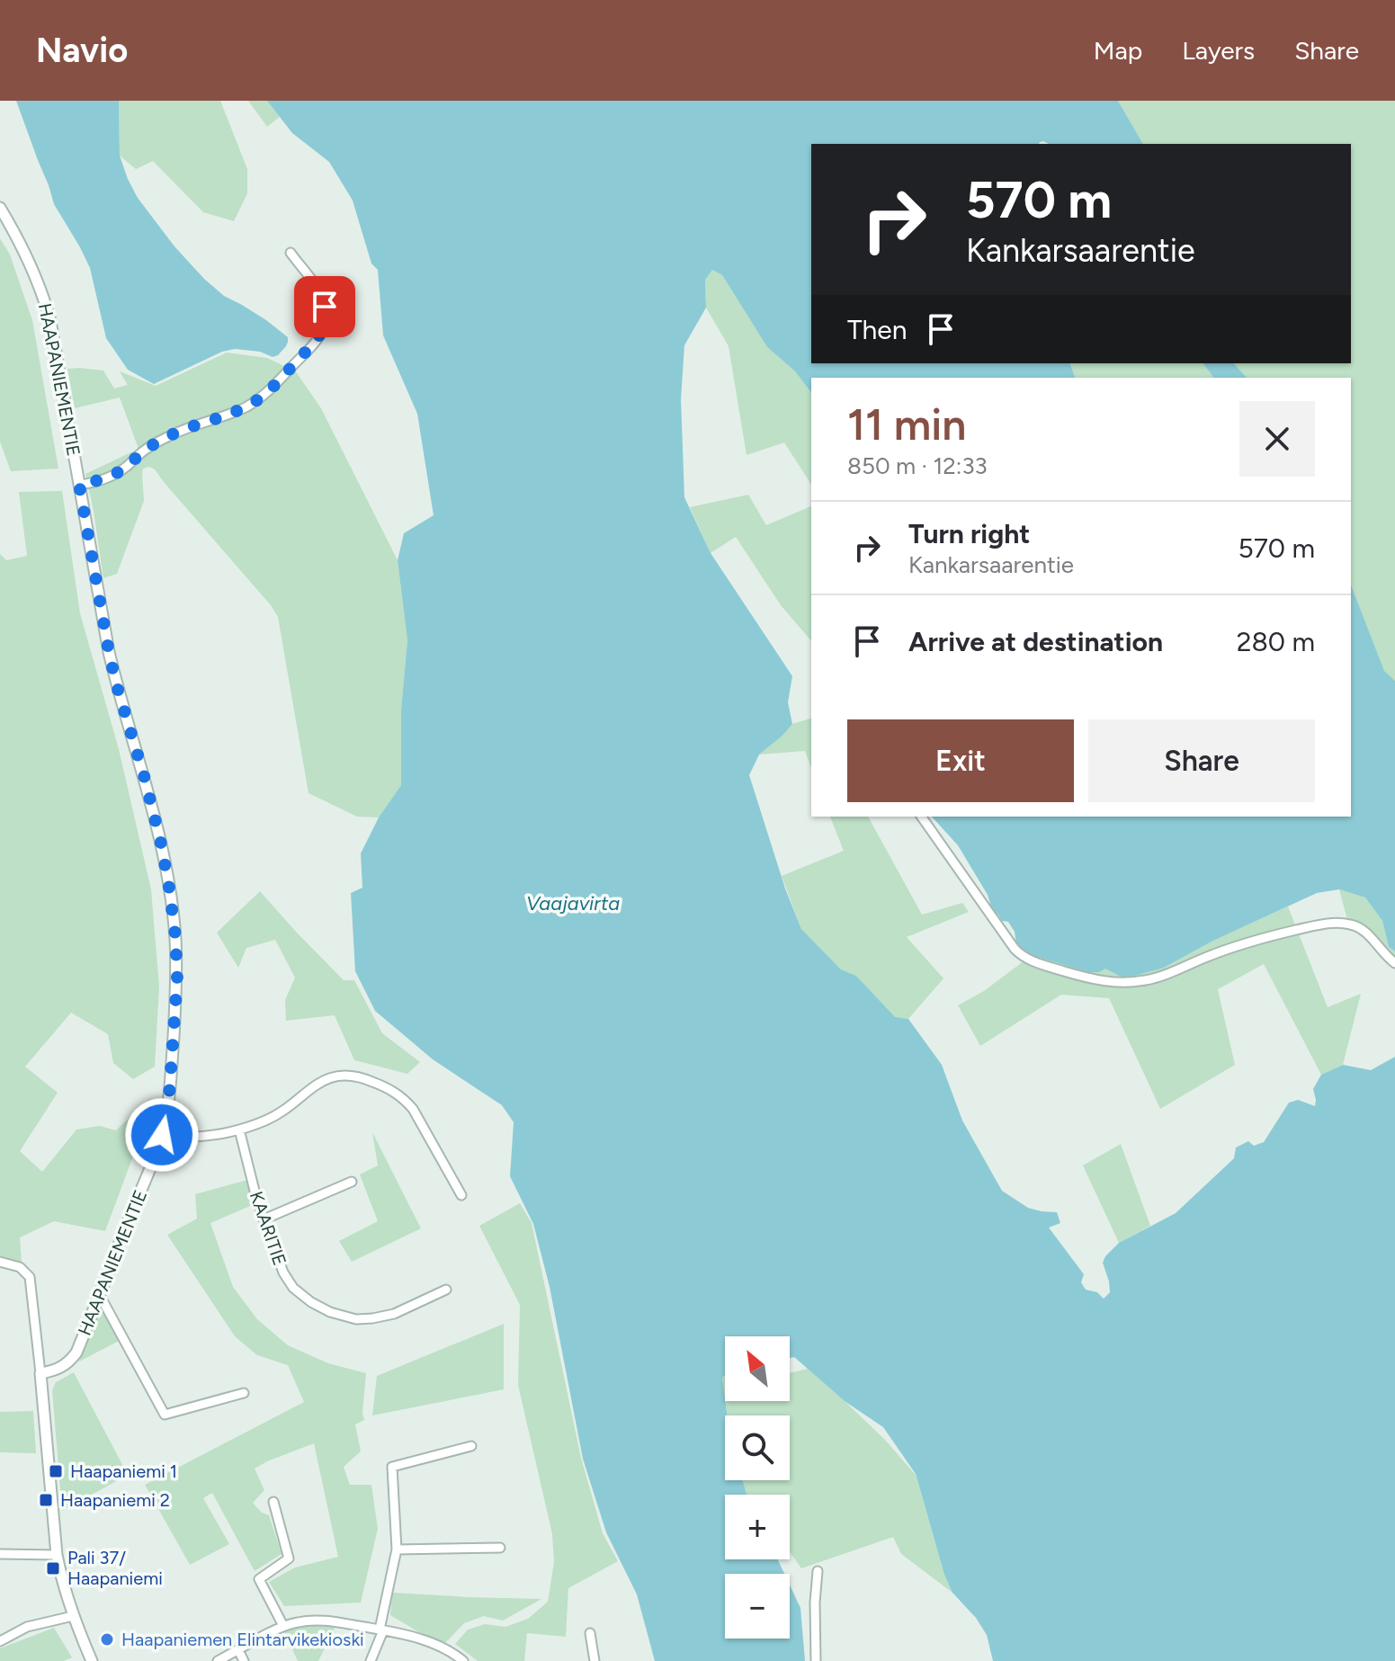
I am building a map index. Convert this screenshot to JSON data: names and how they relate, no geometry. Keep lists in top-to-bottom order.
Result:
{
  "streets": {
    "street": ["HAAPANIEMENTIE", "KAARITIE"]
  },
  "water": ["Vaajavirta"],
  "places": {
    "transit": ["Haapaniemi 1", "Haapaniemi 2", "Pali 37/ Haapaniemi"],
    "other": ["Haapaniemen Elintarvikekioski"]
  },
  "north": "top left",
  "page": {
    "header": "Navio",
    "nav": ["Map", "Layers", "Share"],
    "turn": ["570 m", "Kankarsaarentie"],
    "then": "Then",
    "heading": ["11 min", "850 m · 12:33"],
    "list": [
      {
        "name": "Turn right",
        "note": "Kankarsaarentie",
        "value": "570 m"
      },
      {
        "name": "Arrive at destination",
        "value": "280 m"
      }
    ],
    "buttons": ["Exit", "Share"],
    "map_buttons": ["+", "−"]
  }
}
